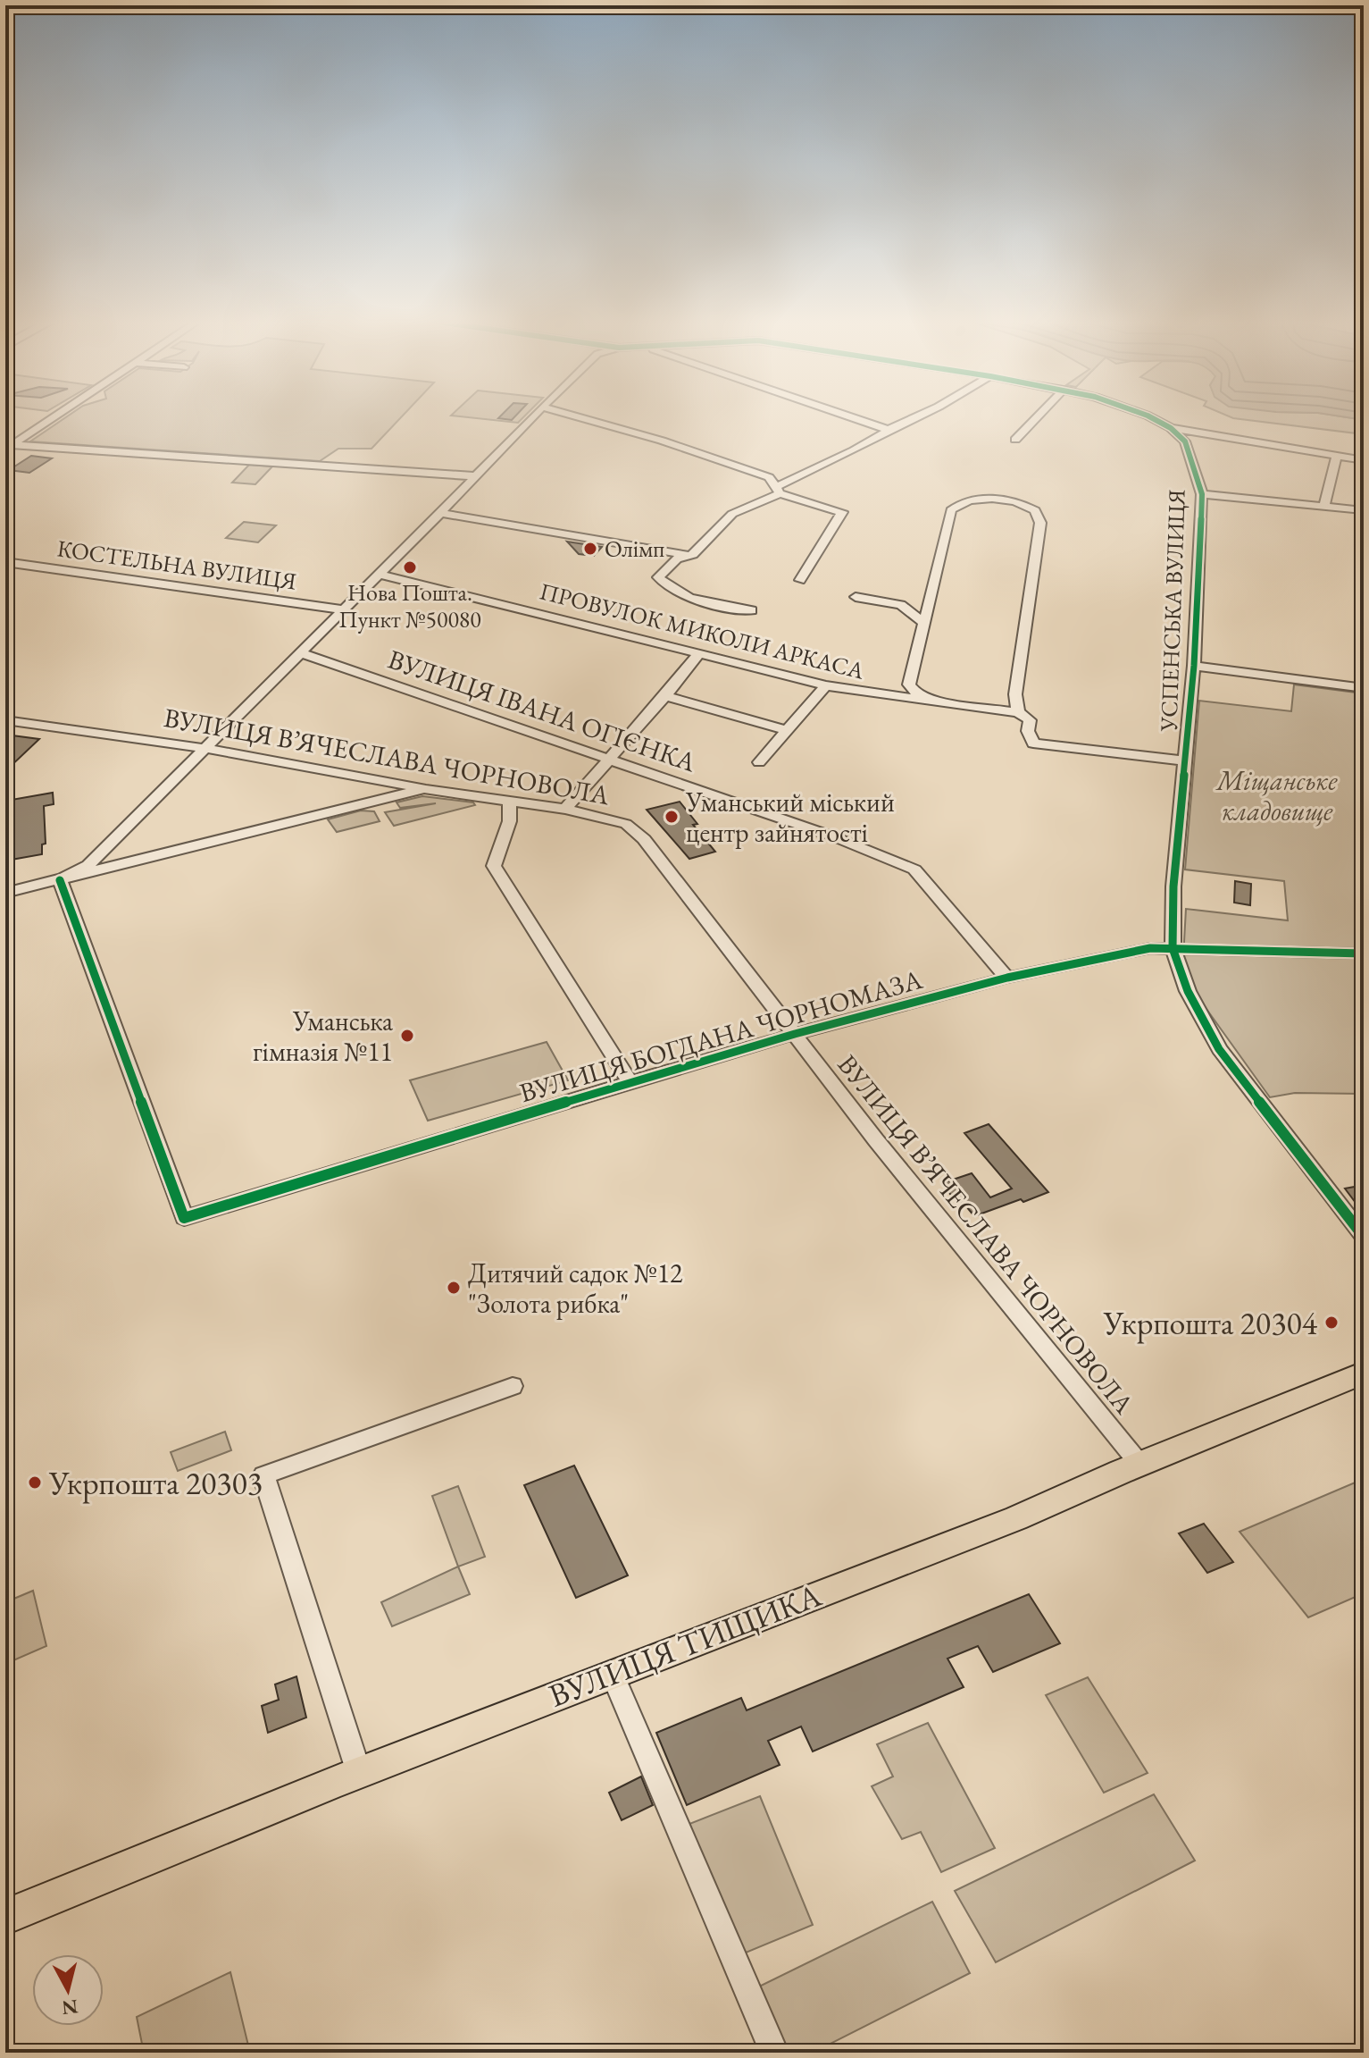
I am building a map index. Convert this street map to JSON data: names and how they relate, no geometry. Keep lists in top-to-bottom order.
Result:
{
  "streets": {
    "main road": ["ВУЛИЦЯ ТИЩИКА"],
    "street": [
      "КОСТЕЛЬНА ВУЛИЦЯ",
      "УСПЕНСЬКА ВУЛИЦЯ",
      "ПРОВУЛОК МИКОЛИ АРКАСА",
      "ВУЛИЦЯ ІВАНА ОГІЄНКА",
      "ВУЛИЦЯ В’ЯЧЕСЛАВА ЧОРНОВОЛА",
      "ВУЛИЦЯ БОГДАНА ЧОРНОМАЗА"
    ]
  },
  "crossings": [
    ["УСПЕНСЬКА ВУЛИЦЯ", "ПРОВУЛОК МИКОЛИ АРКАСА"],
    ["УСПЕНСЬКА ВУЛИЦЯ", "ВУЛИЦЯ БОГДАНА ЧОРНОМАЗА"],
    ["ВУЛИЦЯ ІВАНА ОГІЄНКА", "ВУЛИЦЯ БОГДАНА ЧОРНОМАЗА"],
    ["ВУЛИЦЯ В’ЯЧЕСЛАВА ЧОРНОВОЛА", "ВУЛИЦЯ БОГДАНА ЧОРНОМАЗА"],
    ["ВУЛИЦЯ В’ЯЧЕСЛАВА ЧОРНОВОЛА", "ВУЛИЦЯ ТИЩИКА"]
  ],
  "parks": ["Міщанське кладовище"],
  "places": [
    "Олімп",
    "Нова Пошта. Пункт №50080",
    "Уманський міський центр зайнятості",
    "Уманська гімназія №11",
    "Дитячий садок №12 \"Золота рибка\"",
    "Укрпошта 20304",
    "Укрпошта 20303"
  ],
  "north": "bottom"
}
